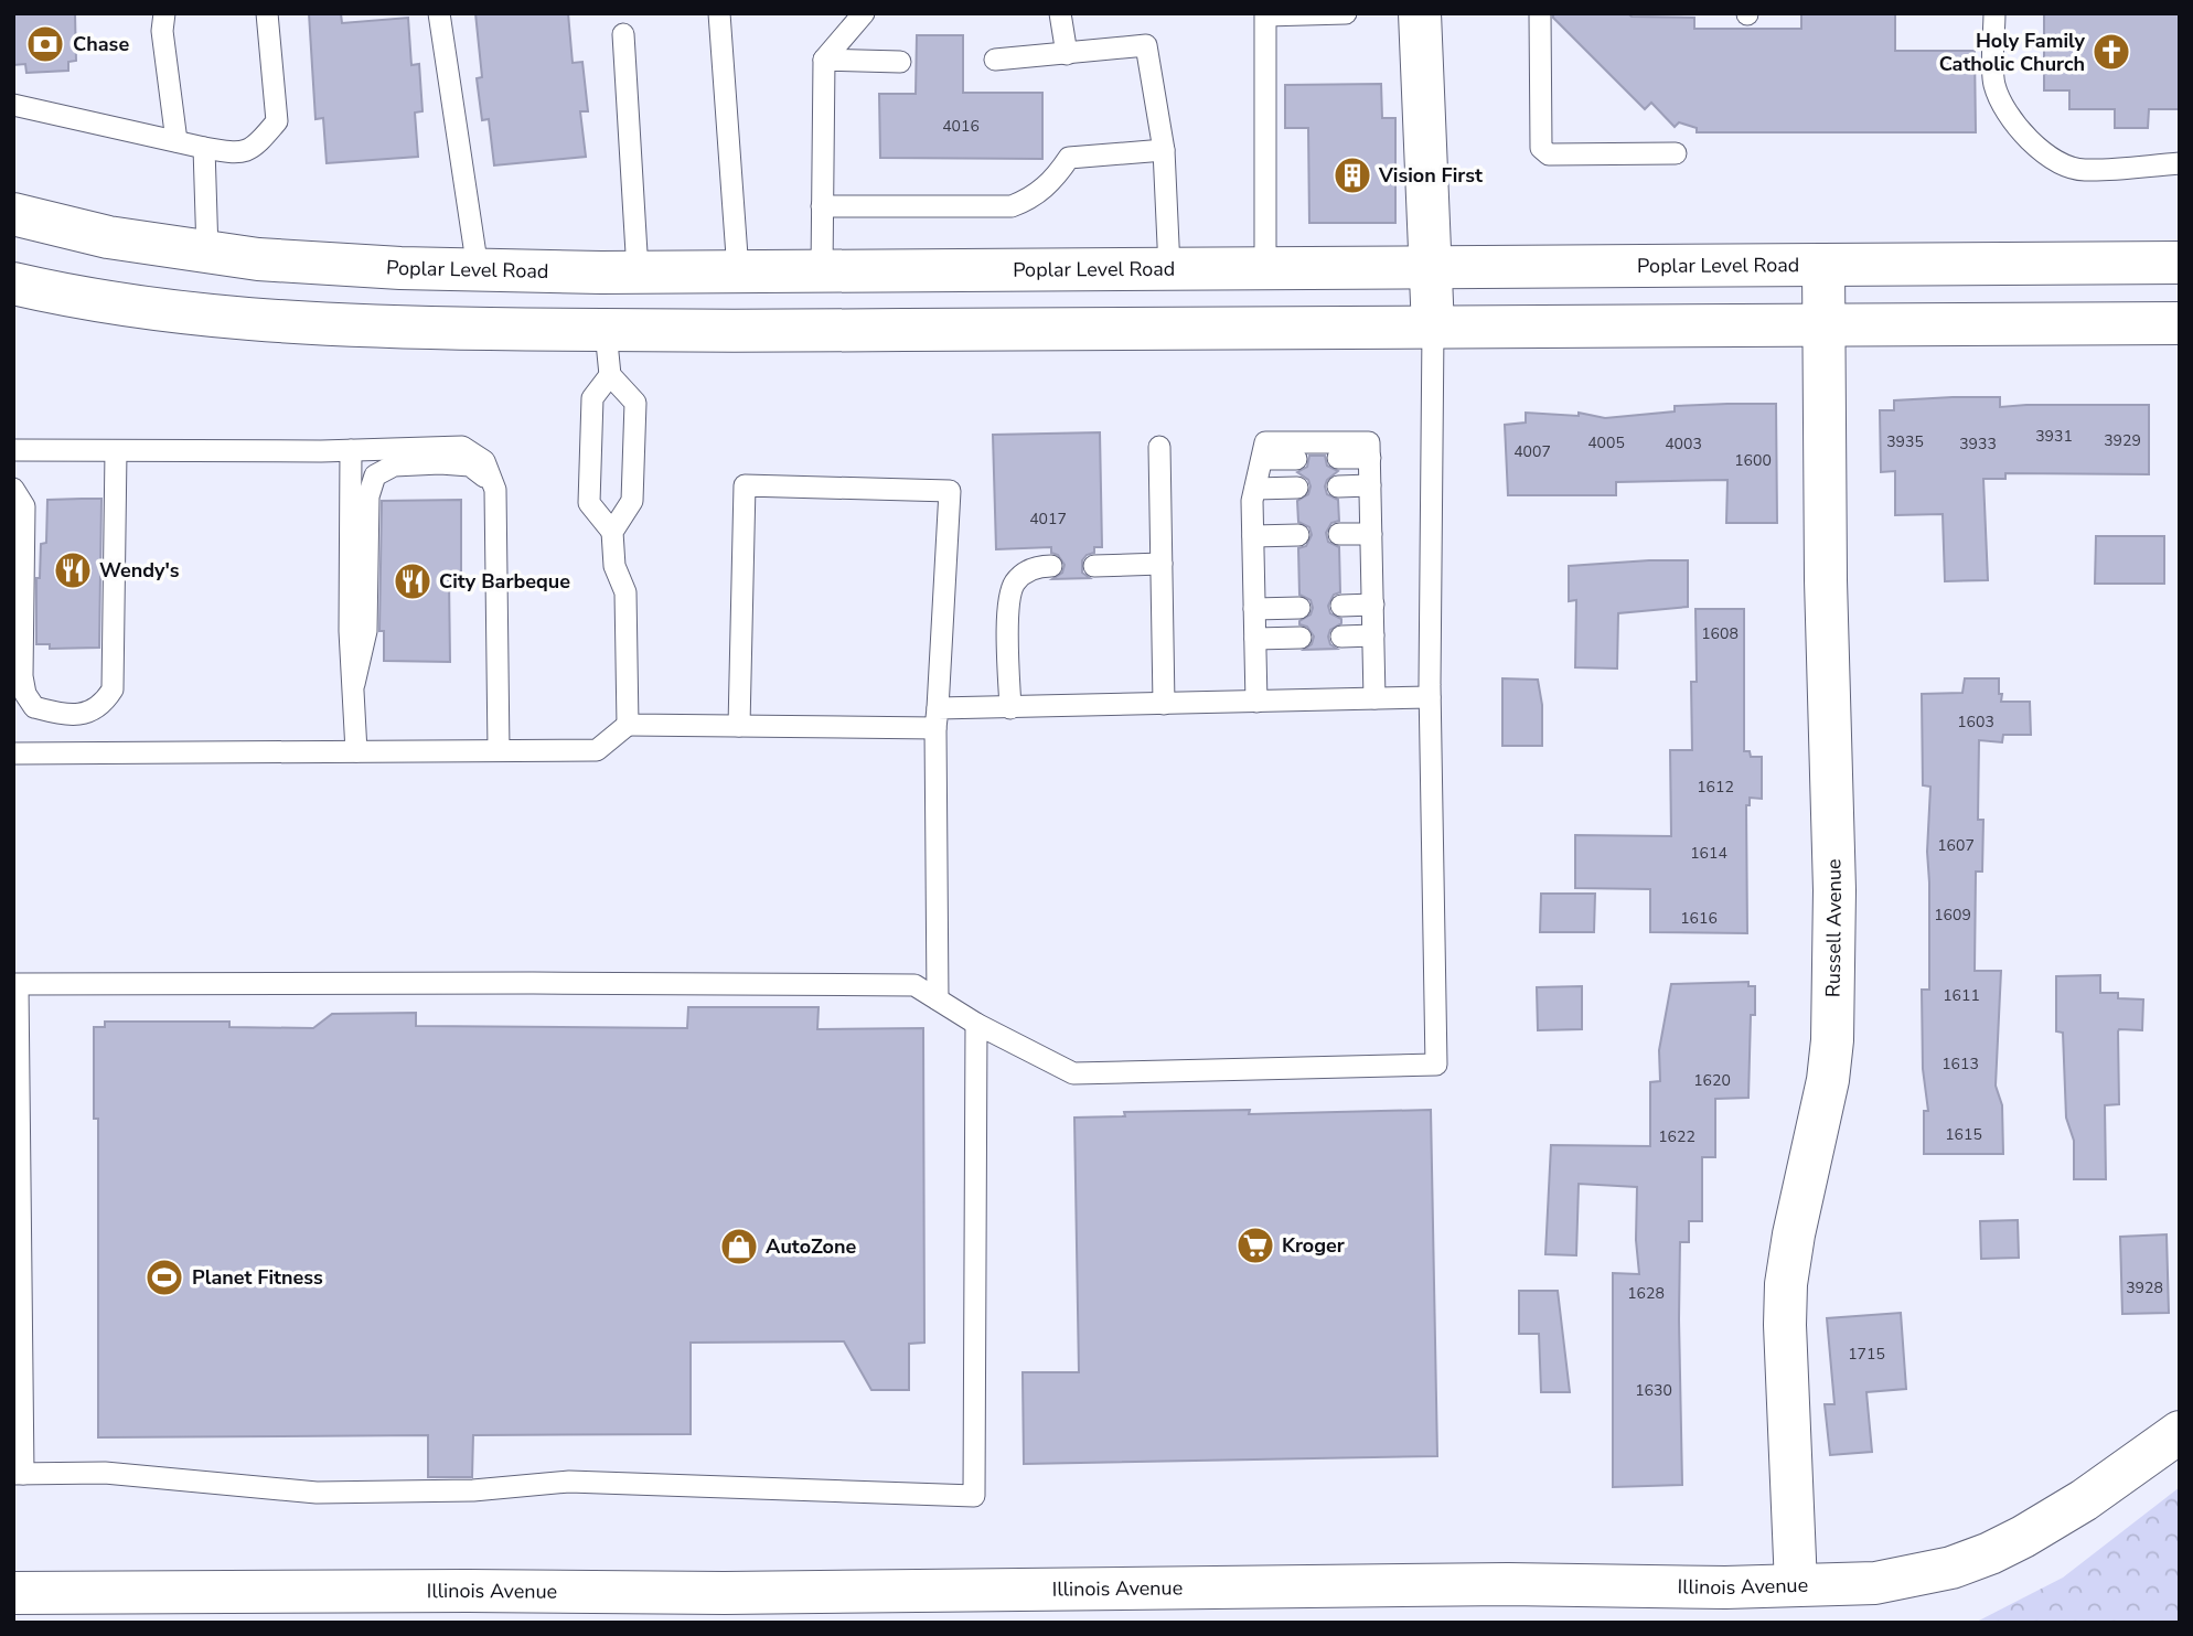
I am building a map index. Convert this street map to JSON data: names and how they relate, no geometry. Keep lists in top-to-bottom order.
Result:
{
  "streets": {
    "main road": ["Poplar Level Road", "Russell Avenue", "Illinois Avenue"]
  },
  "crossings": [
    ["Poplar Level Road", "Russell Avenue"],
    ["Russell Avenue", "Illinois Avenue"]
  ],
  "places": {
    "bank": ["Chase"],
    "church": ["Holy Family Catholic Church"],
    "building": ["Vision First"],
    "restaurant": ["Wendy's", "City Barbeque"],
    "supermarket": ["Kroger"],
    "shop": ["AutoZone"],
    "sports": ["Planet Fitness"]
  },
  "house_numbers": [
    "4016",
    "3931",
    "3929",
    "3935",
    "4005",
    "4003",
    "3933",
    "4007",
    "1600",
    "4017",
    "1608",
    "1603",
    "1612",
    "1607",
    "1614",
    "1609",
    "1616",
    "1611",
    "1613",
    "1620",
    "1615",
    "1622",
    "3928",
    "1628",
    "1715",
    "1630"
  ]
}
